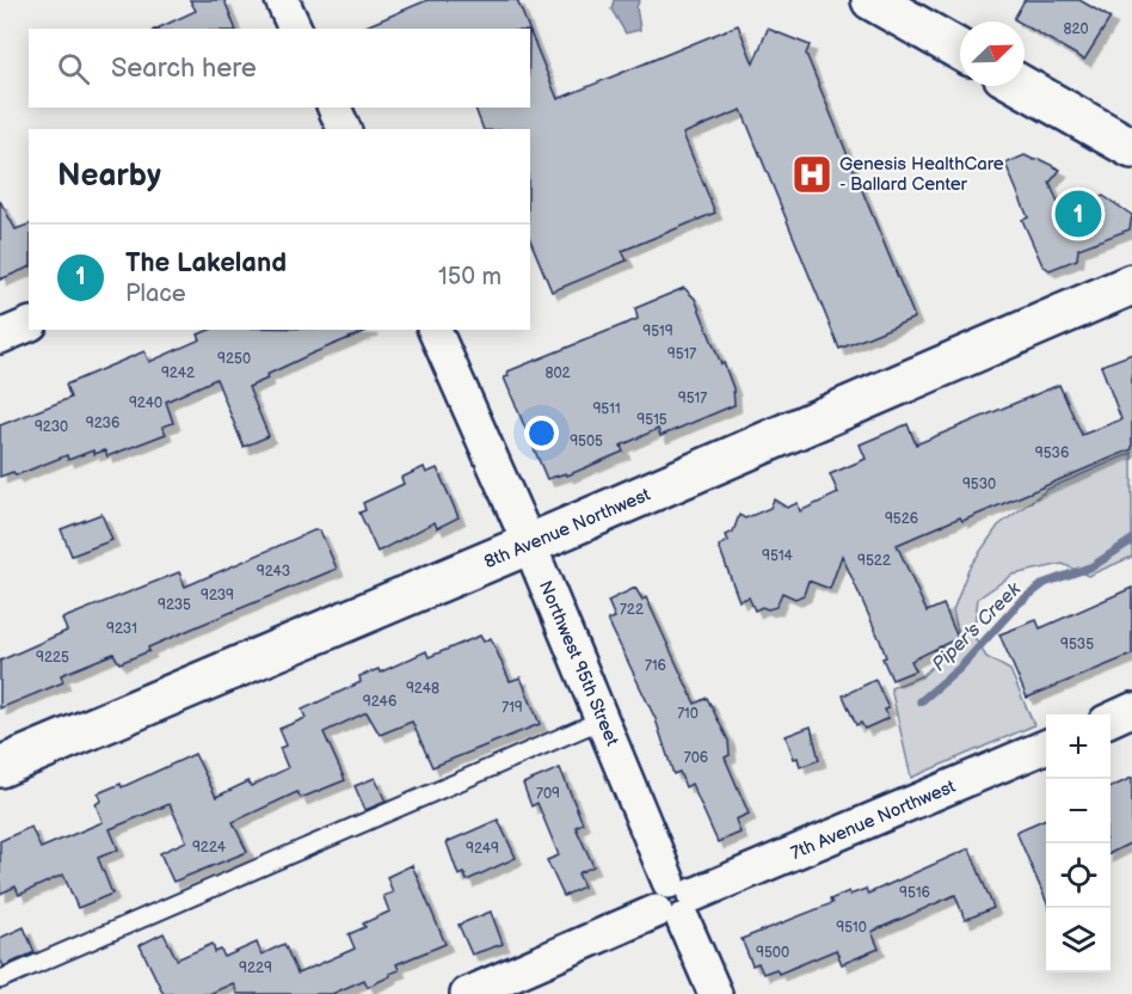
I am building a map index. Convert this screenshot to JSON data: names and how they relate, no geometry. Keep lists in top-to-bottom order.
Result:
{
  "streets": {
    "street": ["8th Avenue Northwest", "Northwest 95th Street", "7th Avenue Northwest"]
  },
  "crossings": [
    ["8th Avenue Northwest", "Northwest 95th Street"],
    ["Northwest 95th Street", "7th Avenue Northwest"]
  ],
  "water": ["Piper's Creek"],
  "places": {
    "hospital": ["Genesis HealthCare - Ballard Center"]
  },
  "house_numbers": [
    "820",
    "9519",
    "9517",
    "9250",
    "9242",
    "802",
    "9517",
    "9240",
    "9511",
    "9515",
    "9236",
    "9230",
    "9505",
    "9536",
    "9530",
    "9526",
    "9514",
    "9522",
    "9243",
    "9239",
    "9235",
    "722",
    "9231",
    "9535",
    "9225",
    "716",
    "9248",
    "9246",
    "719",
    "710",
    "706",
    "709",
    "9224",
    "9249",
    "9516",
    "9510",
    "9500",
    "9229"
  ],
  "north": "top right",
  "page": {
    "search": "Search here",
    "heading": "Nearby",
    "pins": "1",
    "list": [
      {
        "mark": "1",
        "name": "The Lakeland",
        "note": "Place",
        "value": "150 m"
      }
    ],
    "map_buttons": ["+", "−"]
  }
}
